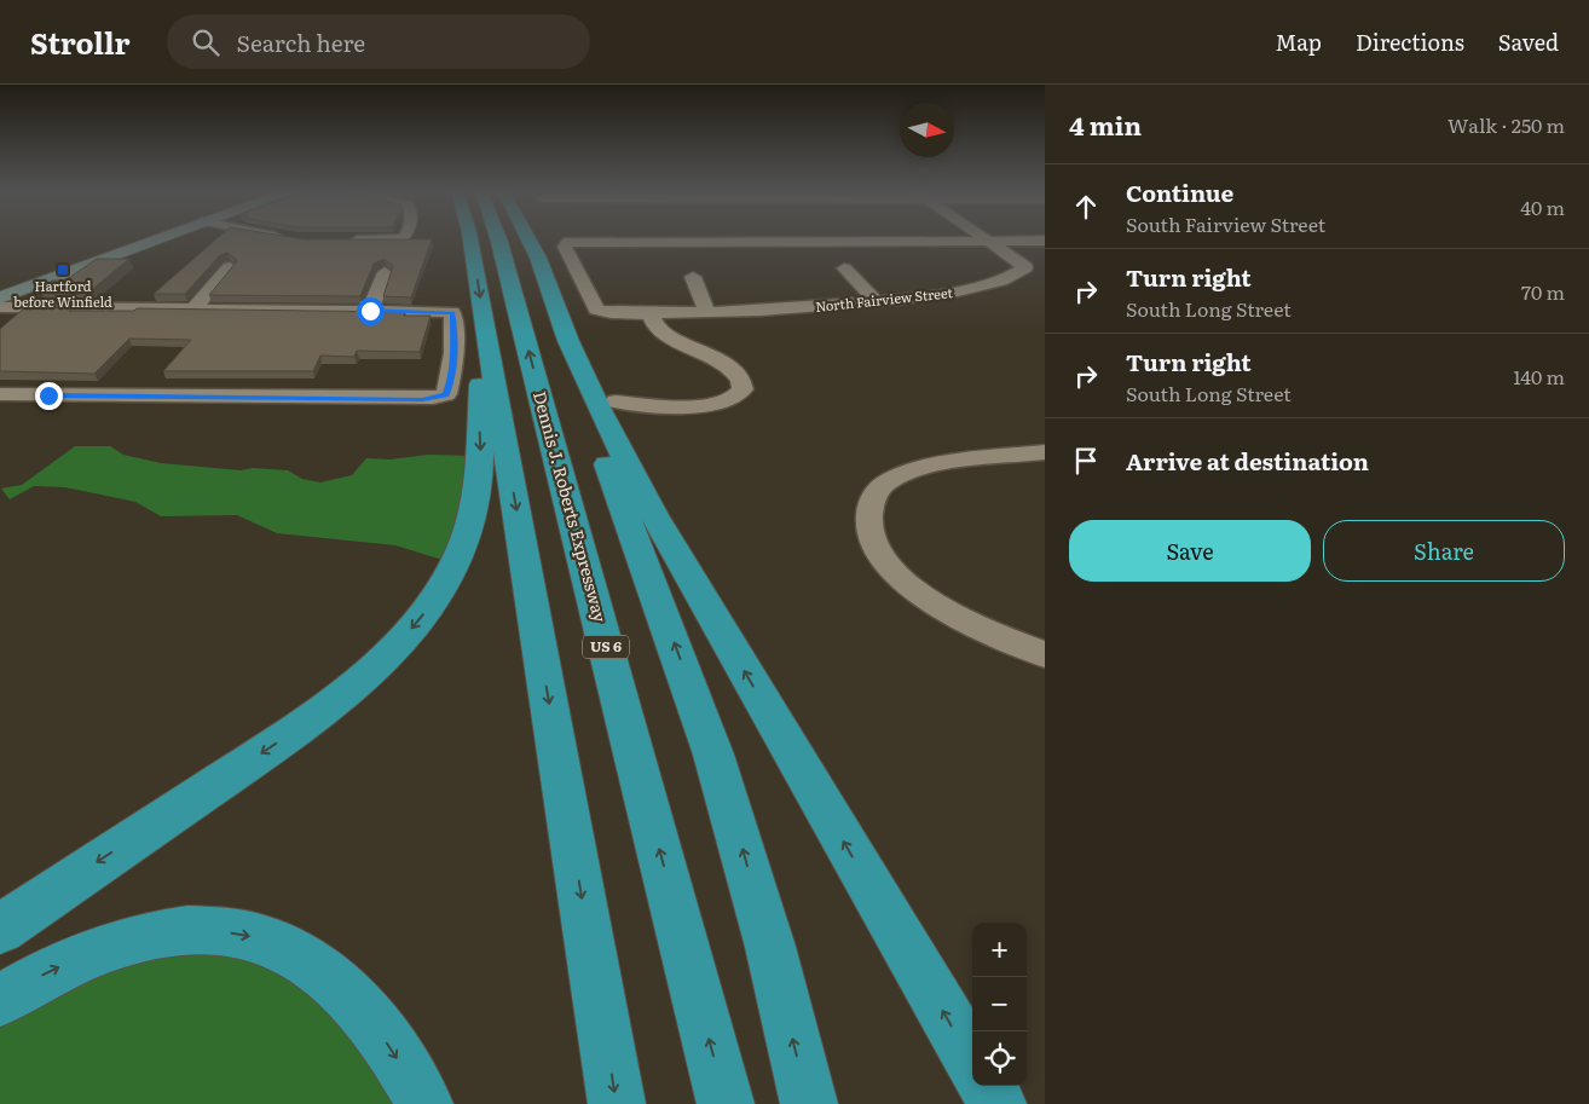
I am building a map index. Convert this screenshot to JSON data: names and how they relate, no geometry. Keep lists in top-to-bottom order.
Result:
{
  "streets": {
    "highway": ["Dennis J. Roberts Expressway", "US 6"],
    "street": ["North Fairview Street"]
  },
  "places": {
    "transit": ["Hartford before Winfield"]
  },
  "north": "right",
  "page": {
    "header": "Strollr",
    "search": "Search here",
    "nav": ["Map", "Directions", "Saved"],
    "heading": ["4 min", "Walk · 250 m"],
    "list": [
      ["Continue", "South Fairview Street", "40 m"],
      ["Turn right", "South Long Street", "70 m"],
      ["Turn right", "South Long Street", "140 m"],
      "Arrive at destination"
    ],
    "buttons": ["Save", "Share"],
    "map_buttons": ["+", "−"]
  }
}
